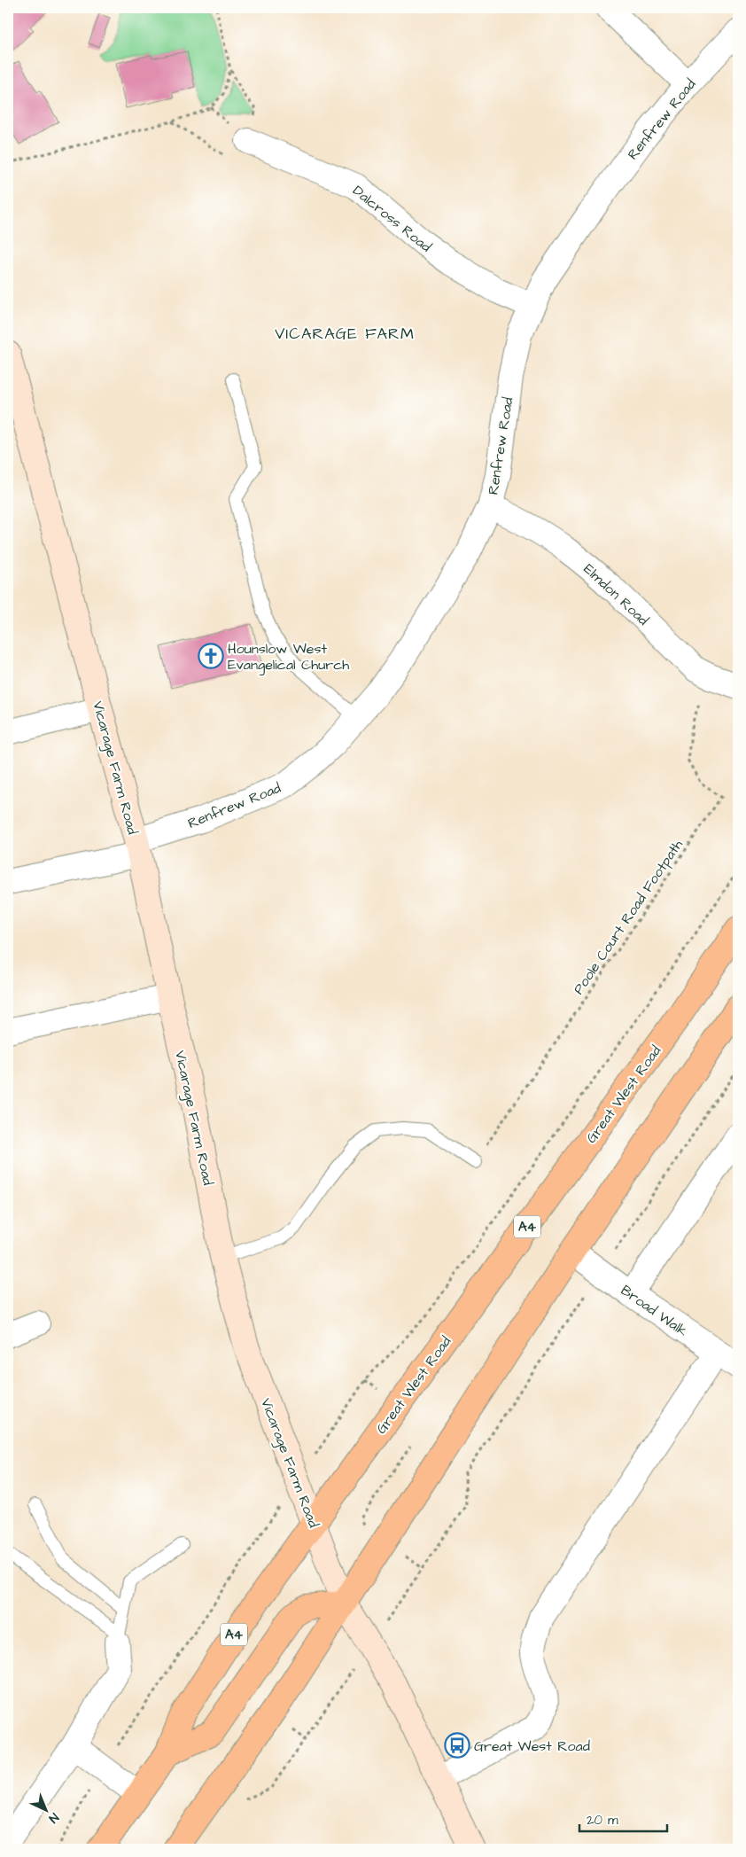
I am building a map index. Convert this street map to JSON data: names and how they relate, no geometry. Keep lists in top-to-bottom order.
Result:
{
  "streets": {
    "highway": ["Great West Road", "A4"],
    "street": [
      "Renfrew Road",
      "Dalcross Road",
      "Elmdon Road",
      "Vicarage Farm Road",
      "Broad Walk"
    ],
    "path": ["Poole Court Road Footpath"]
  },
  "crossings": [
    ["Renfrew Road", "Dalcross Road"],
    ["Renfrew Road", "Elmdon Road"],
    ["Renfrew Road", "Vicarage Farm Road"],
    ["Elmdon Road", "Poole Court Road Footpath"],
    ["Vicarage Farm Road", "Great West Road"],
    ["Vicarage Farm Road", "A4"],
    ["Great West Road", "A4"]
  ],
  "districts": ["VICARAGE FARM"],
  "places": {
    "church": ["Hounslow West Evangelical Church"],
    "bus stop": ["Great West Road"]
  },
  "scale_bar": "20 m",
  "north": "bottom right"
}
